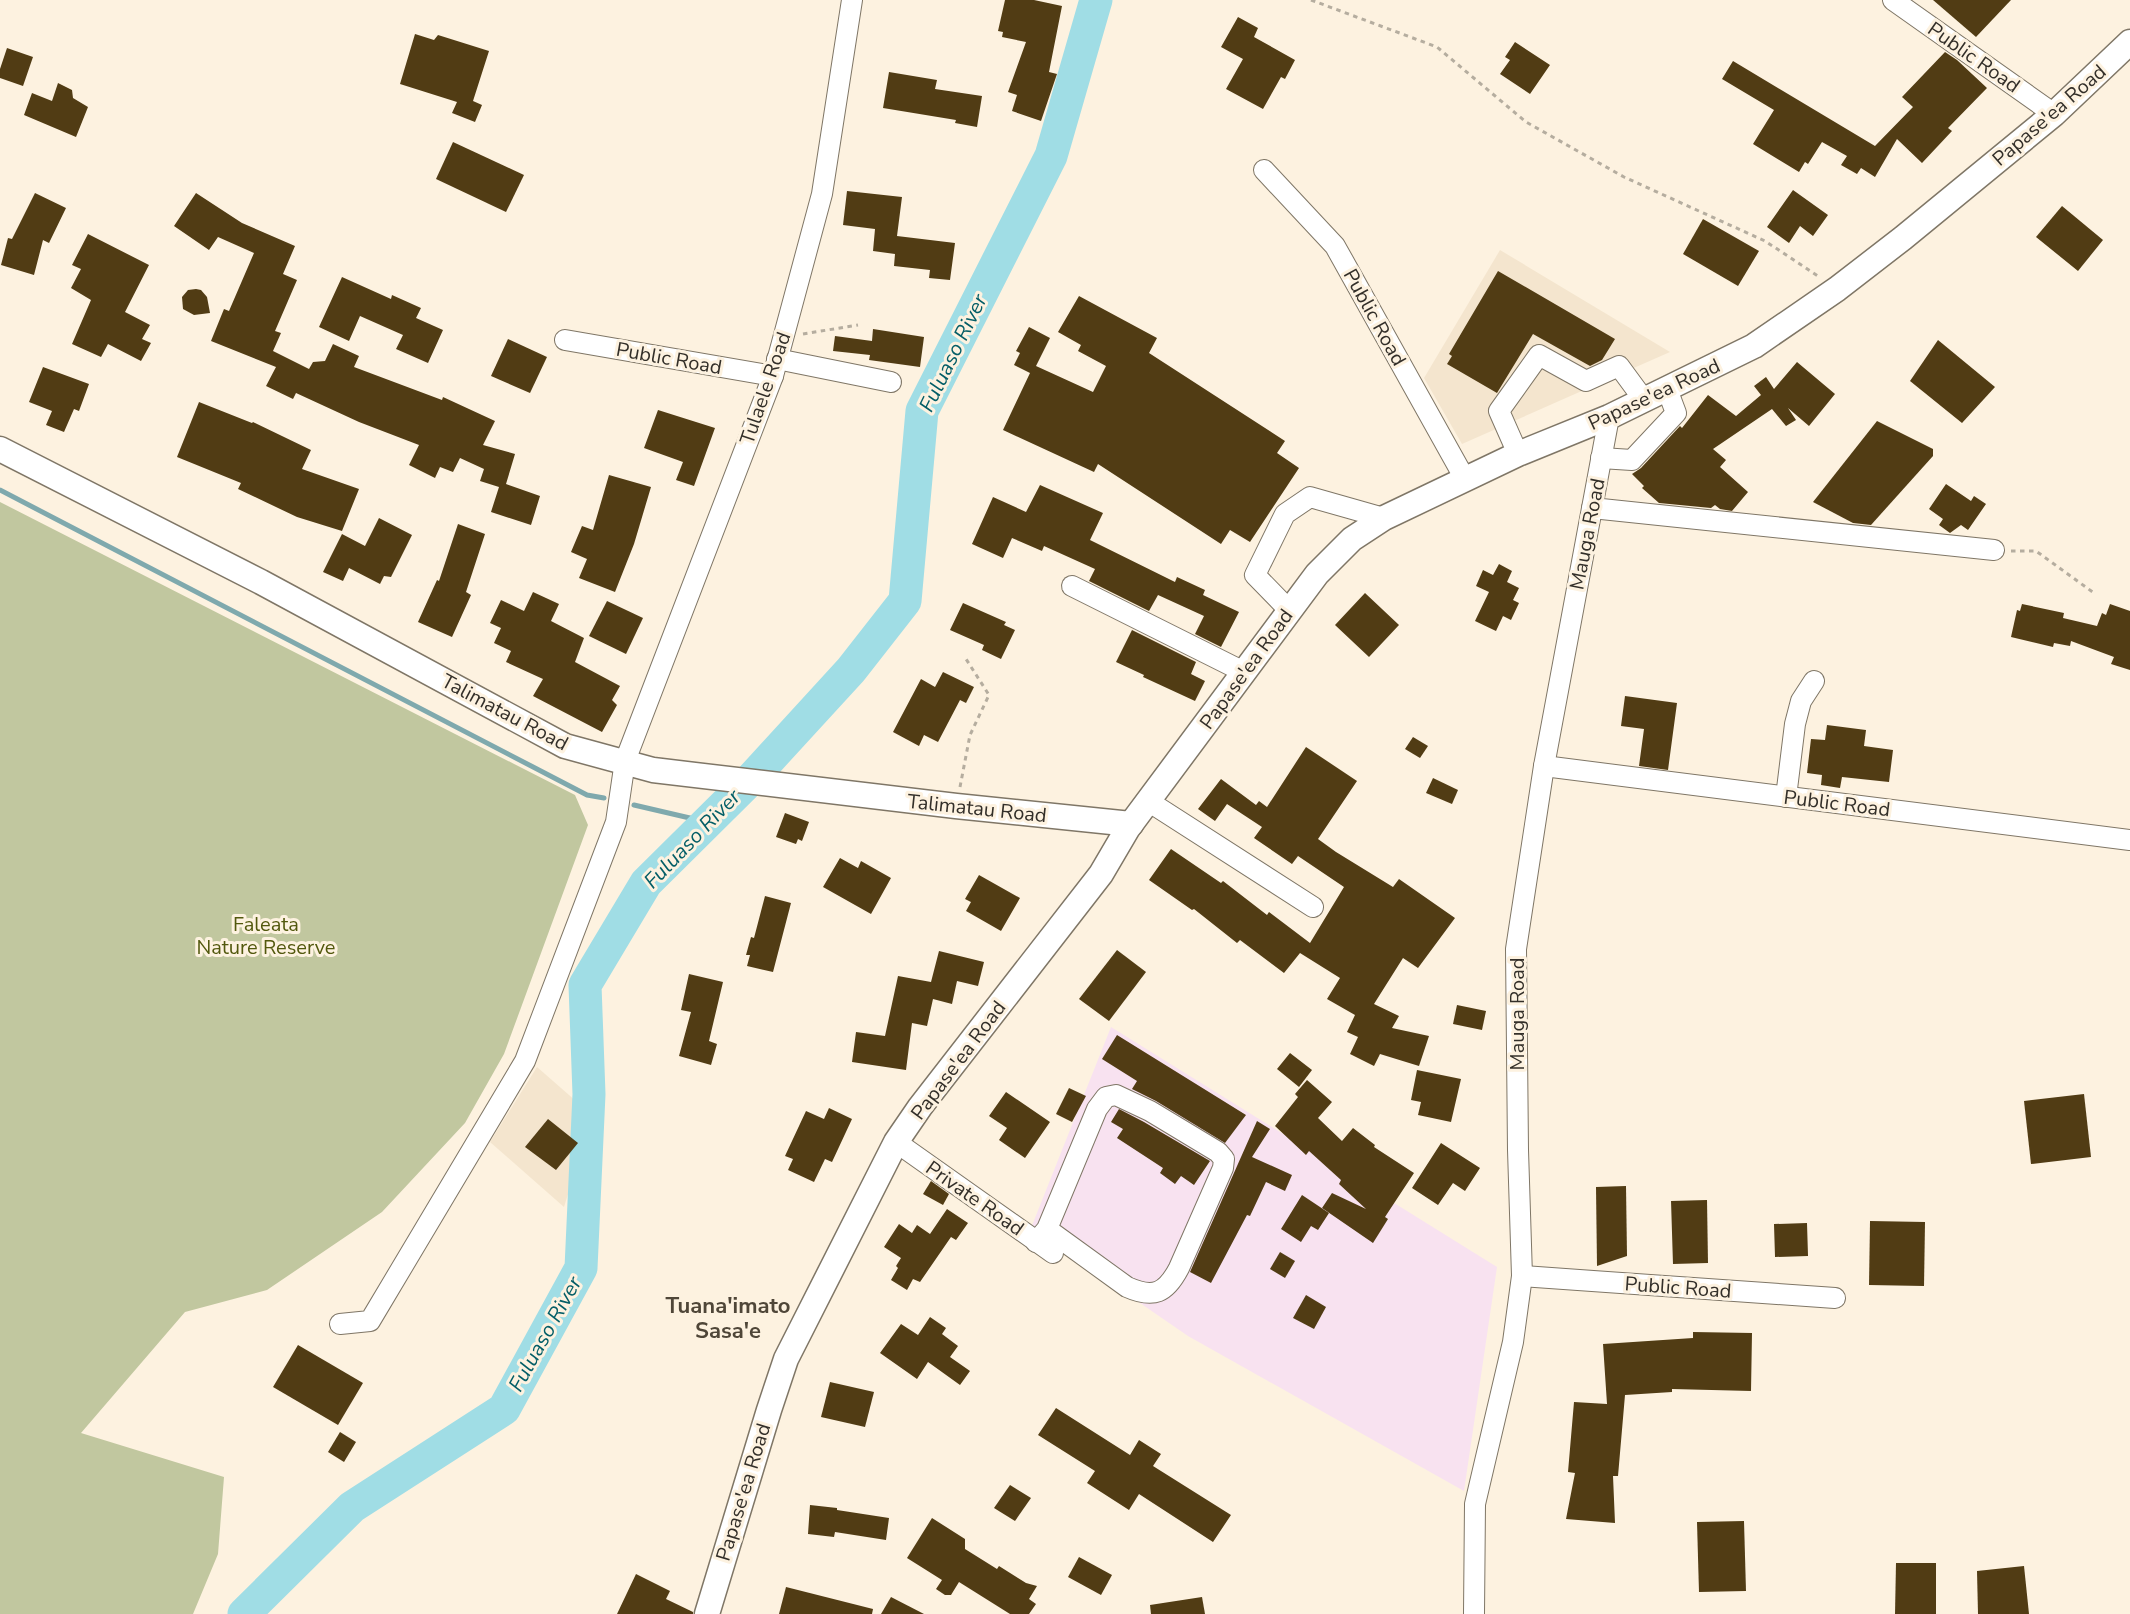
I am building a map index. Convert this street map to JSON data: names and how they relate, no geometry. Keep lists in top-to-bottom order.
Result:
{
  "streets": {
    "main road": ["Papase'ea Road", "Talimatau Road"],
    "street": [
      "Public Road",
      "Tulaele Road",
      "Mauga Road",
      "Private Road"
    ]
  },
  "crossings": [
    ["Public Road", "Papase'ea Road"],
    ["Public Road", "Tulaele Road"],
    ["Public Road", "Mauga Road"],
    ["Papase'ea Road", "Mauga Road"],
    ["Papase'ea Road", "Talimatau Road"],
    ["Papase'ea Road", "Private Road"],
    ["Tulaele Road", "Talimatau Road"]
  ],
  "districts": ["Tuana'imato Sasa'e"],
  "water": ["Fuluaso River"],
  "parks": ["Faleata Nature Reserve"]
}
